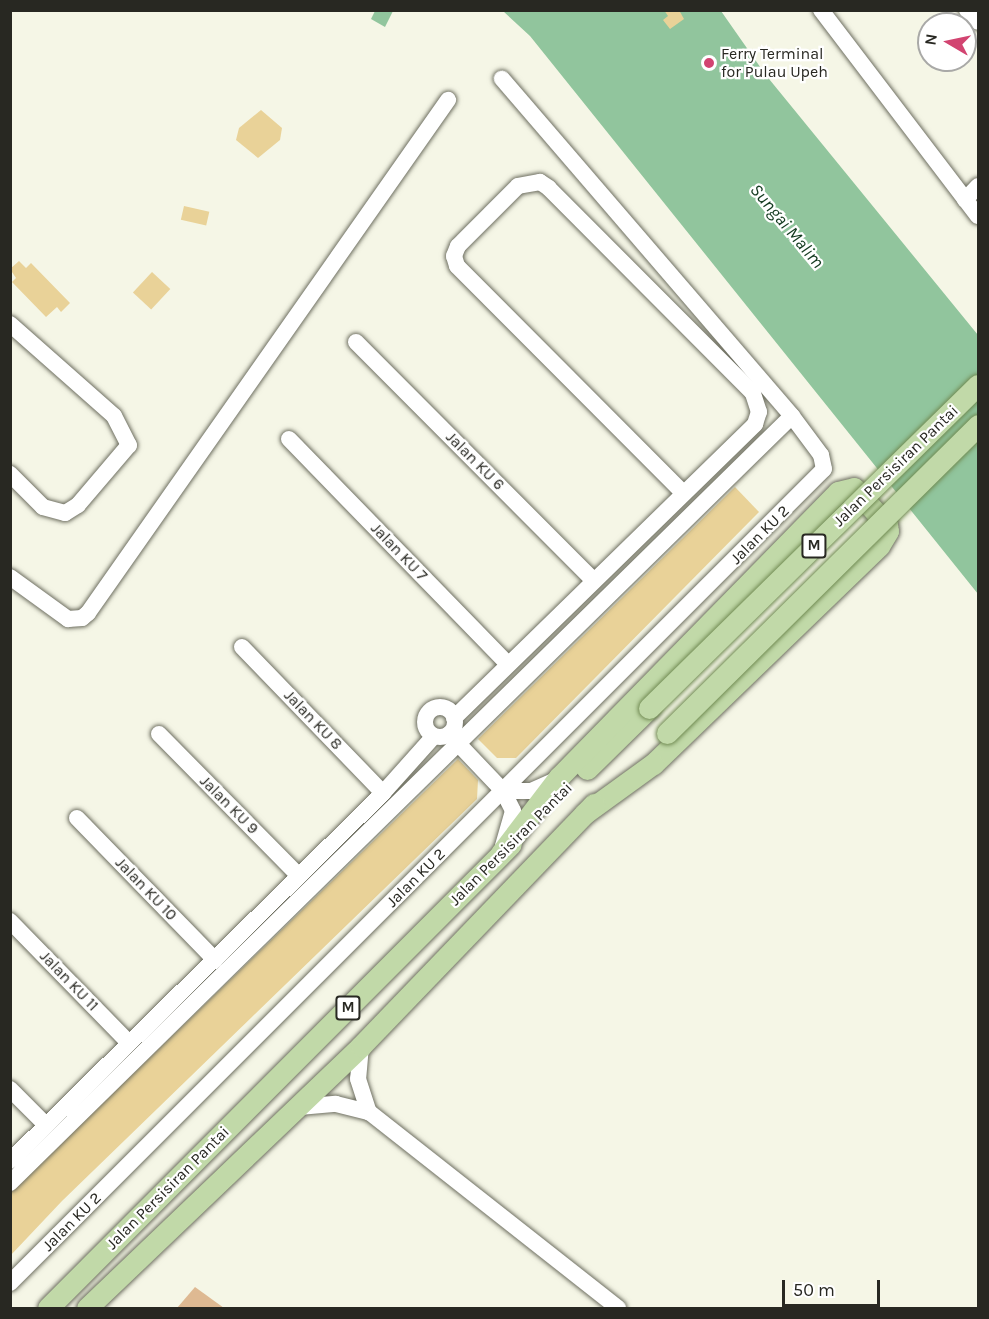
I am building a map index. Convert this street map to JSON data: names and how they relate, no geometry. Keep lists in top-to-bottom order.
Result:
{
  "streets": {
    "main road": ["Jalan Persisiran Pantai", "M"],
    "street": [
      "Jalan KU 6",
      "Jalan KU 2",
      "Jalan KU 7",
      "Jalan KU 8",
      "Jalan KU 9",
      "Jalan KU 10",
      "Jalan KU 11"
    ]
  },
  "water": ["Sungai Malim"],
  "places": ["Ferry Terminal for Pulau Upeh"],
  "scale_bar": "50 m",
  "north": "left"
}
